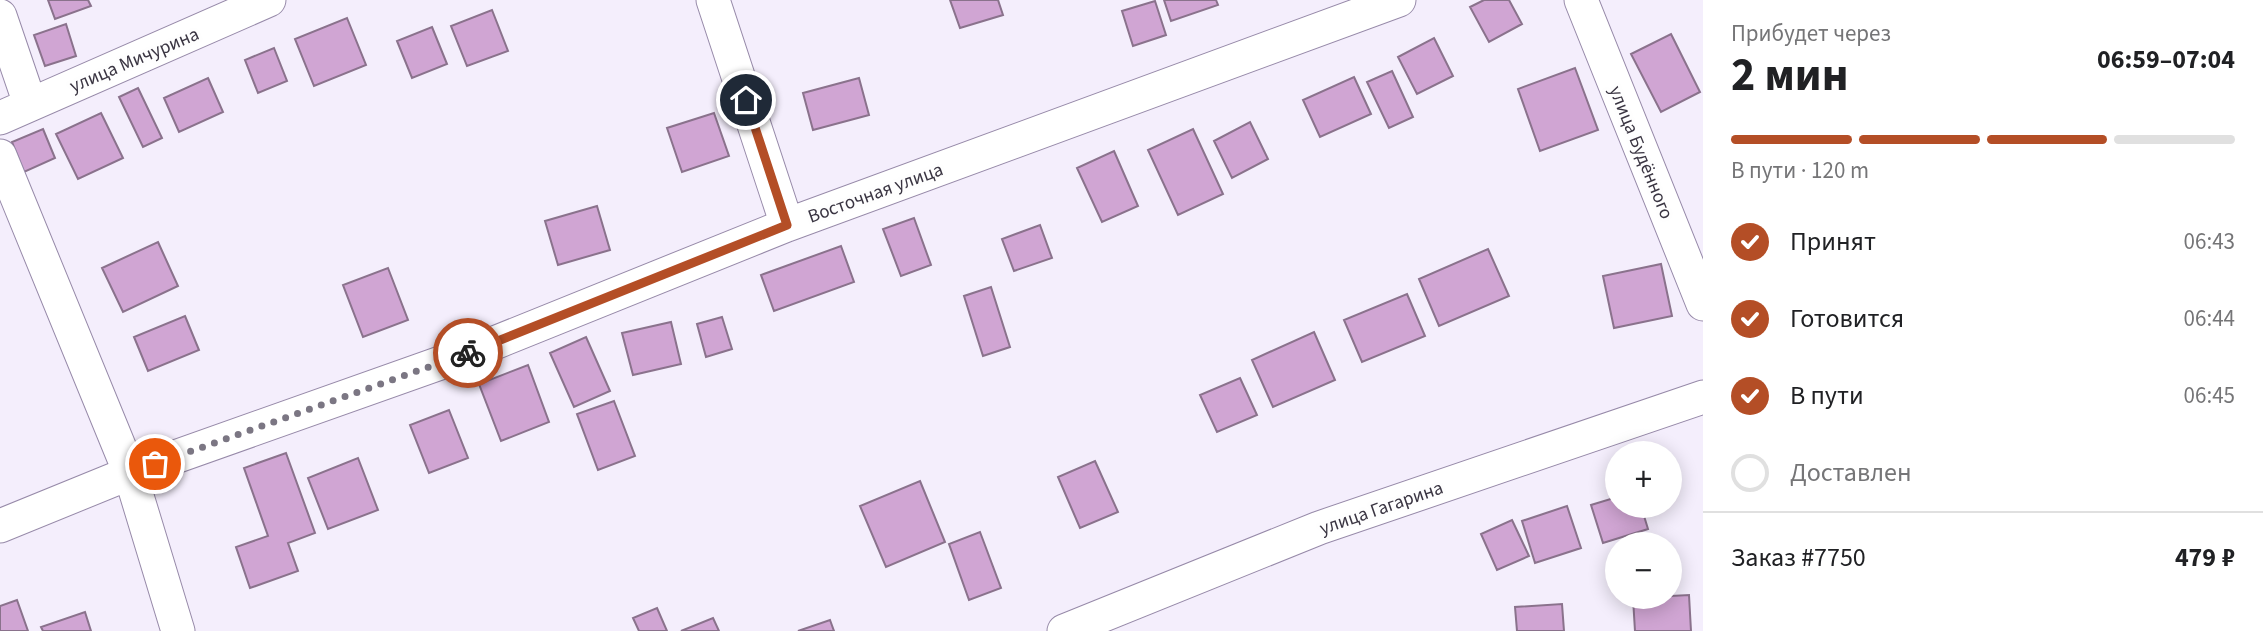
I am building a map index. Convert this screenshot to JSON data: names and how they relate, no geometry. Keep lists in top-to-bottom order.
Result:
{
  "streets": {
    "street": [
      "улица Мичурина",
      "улица Будённого",
      "Восточная улица",
      "улица Гагарина"
    ]
  },
  "page": {
    "heading": ["2 мин", "Прибудет через", "06:59–07:04"],
    "panel": ["Заказ #7750", "479 ₽"],
    "bar": "В пути · 120 m",
    "list": [
      ["Принят", "06:43"],
      ["Готовится", "06:44"],
      ["В пути", "06:45"],
      "Доставлен"
    ],
    "map_buttons": ["+", "−"]
  }
}
